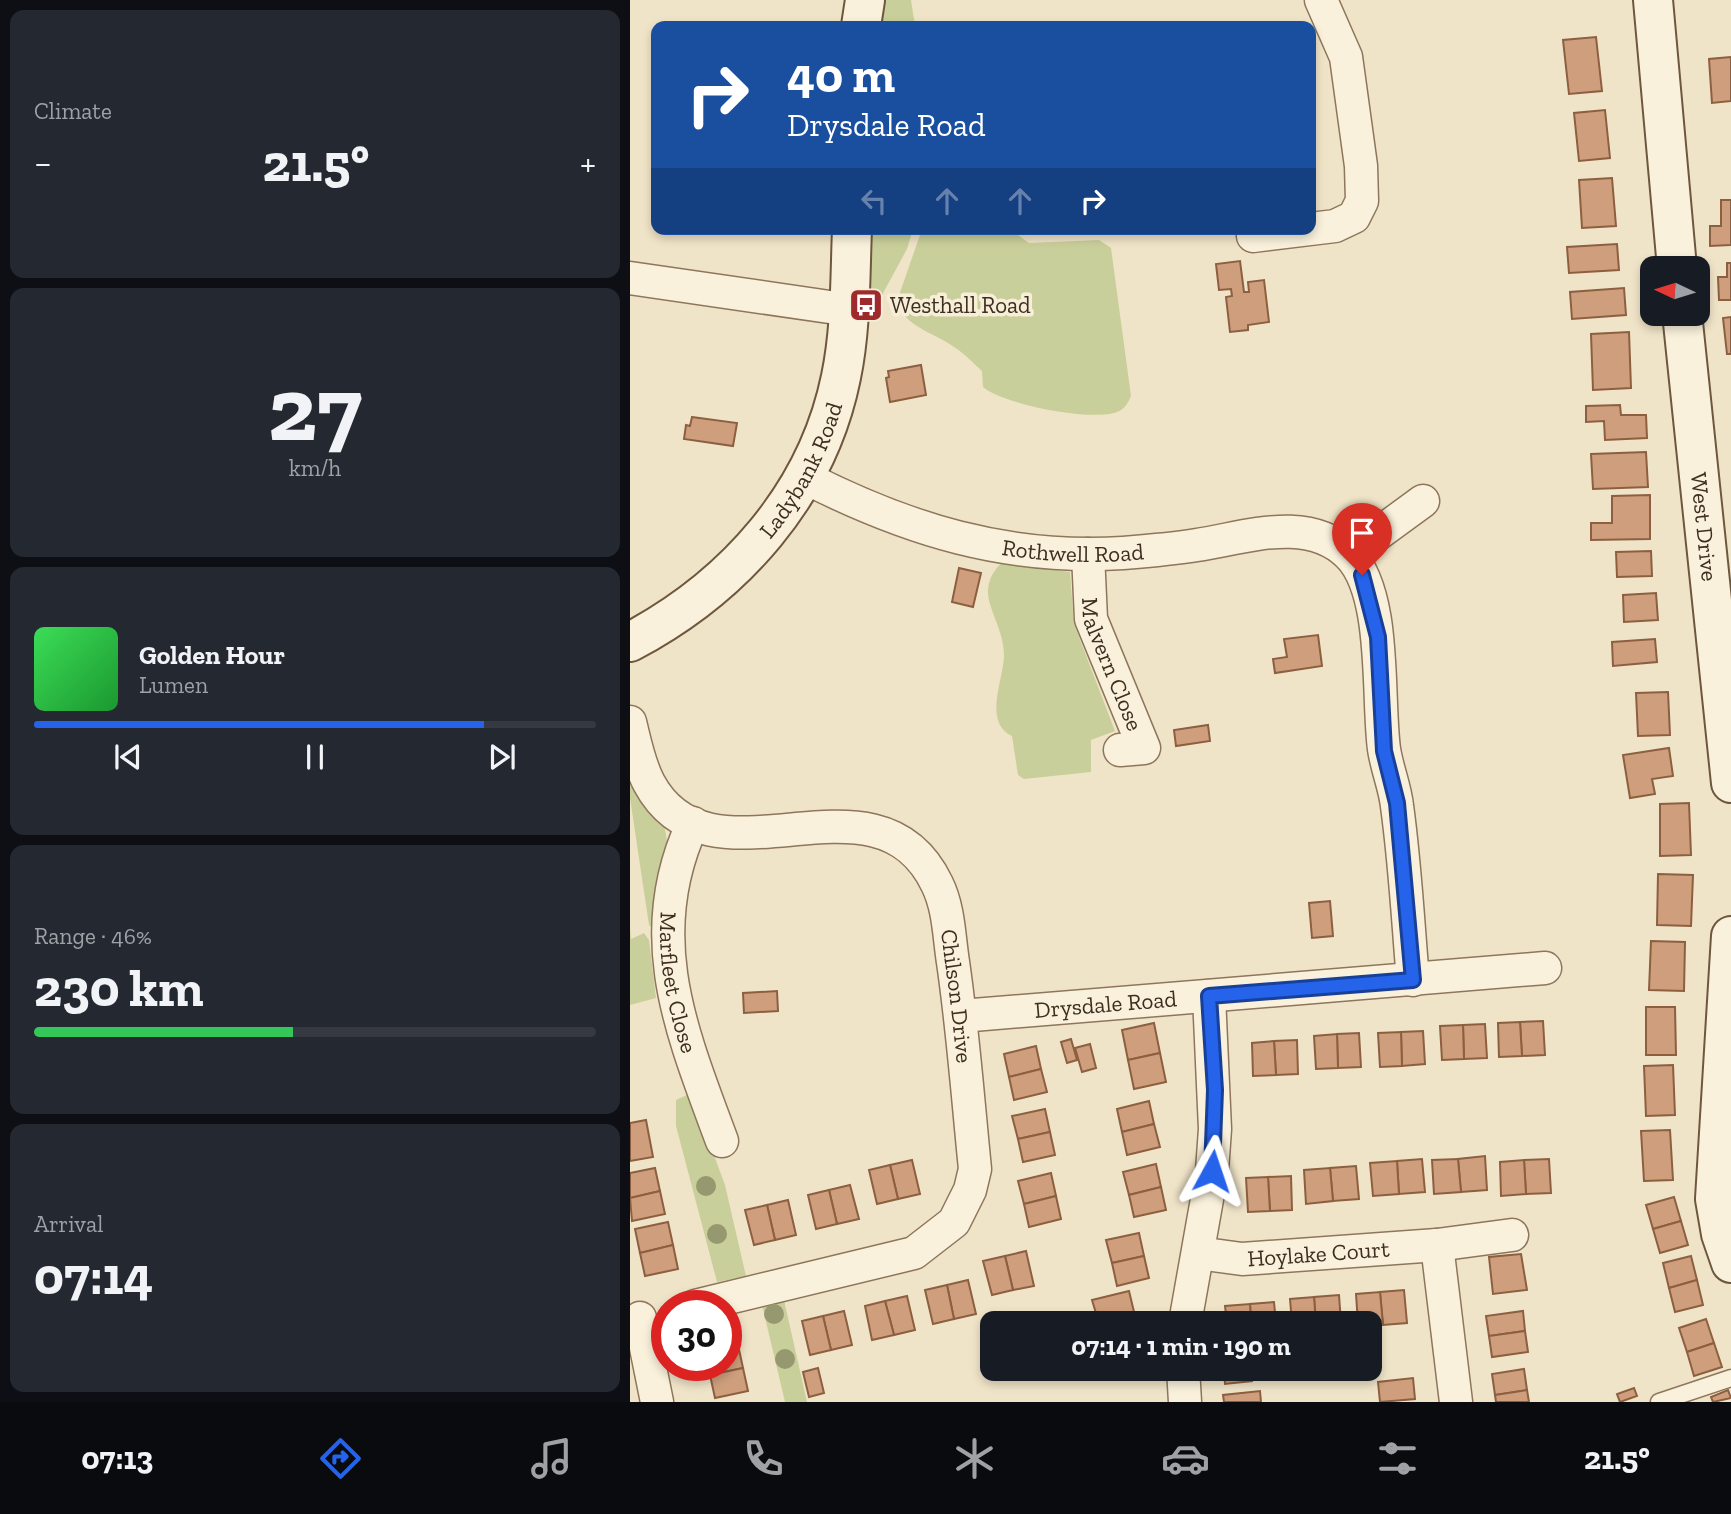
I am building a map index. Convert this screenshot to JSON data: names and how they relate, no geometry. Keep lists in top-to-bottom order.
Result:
{
  "streets": {
    "street": [
      "Ladybank Road",
      "West Drive",
      "Rothwell Road",
      "Malvern Close",
      "Marfleet Close",
      "Chilson Drive",
      "Drysdale Road",
      "Hoylake Court"
    ]
  },
  "crossings": [
    ["Ladybank Road", "Rothwell Road"],
    ["Rothwell Road", "Malvern Close"],
    ["Marfleet Close", "Chilson Drive"],
    ["Chilson Drive", "Drysdale Road"]
  ],
  "places": {
    "bus stop": ["Westhall Road"]
  },
  "north": "left",
  "page": {
    "tile": [
      "Climate",
      ["27", "km/h"],
      ["Range · 46%", "230 km"],
      ["Arrival", "07:14"]
    ],
    "turn": ["40 m", "Drysdale Road"],
    "heat": ["−", "21.5°", "+"],
    "song": ["Golden Hour", "Lumen"],
    "limit": "30",
    "trip": "07:14 · 1 min · 190 m",
    "tabs": ["07:13", "21.5°"]
  }
}
